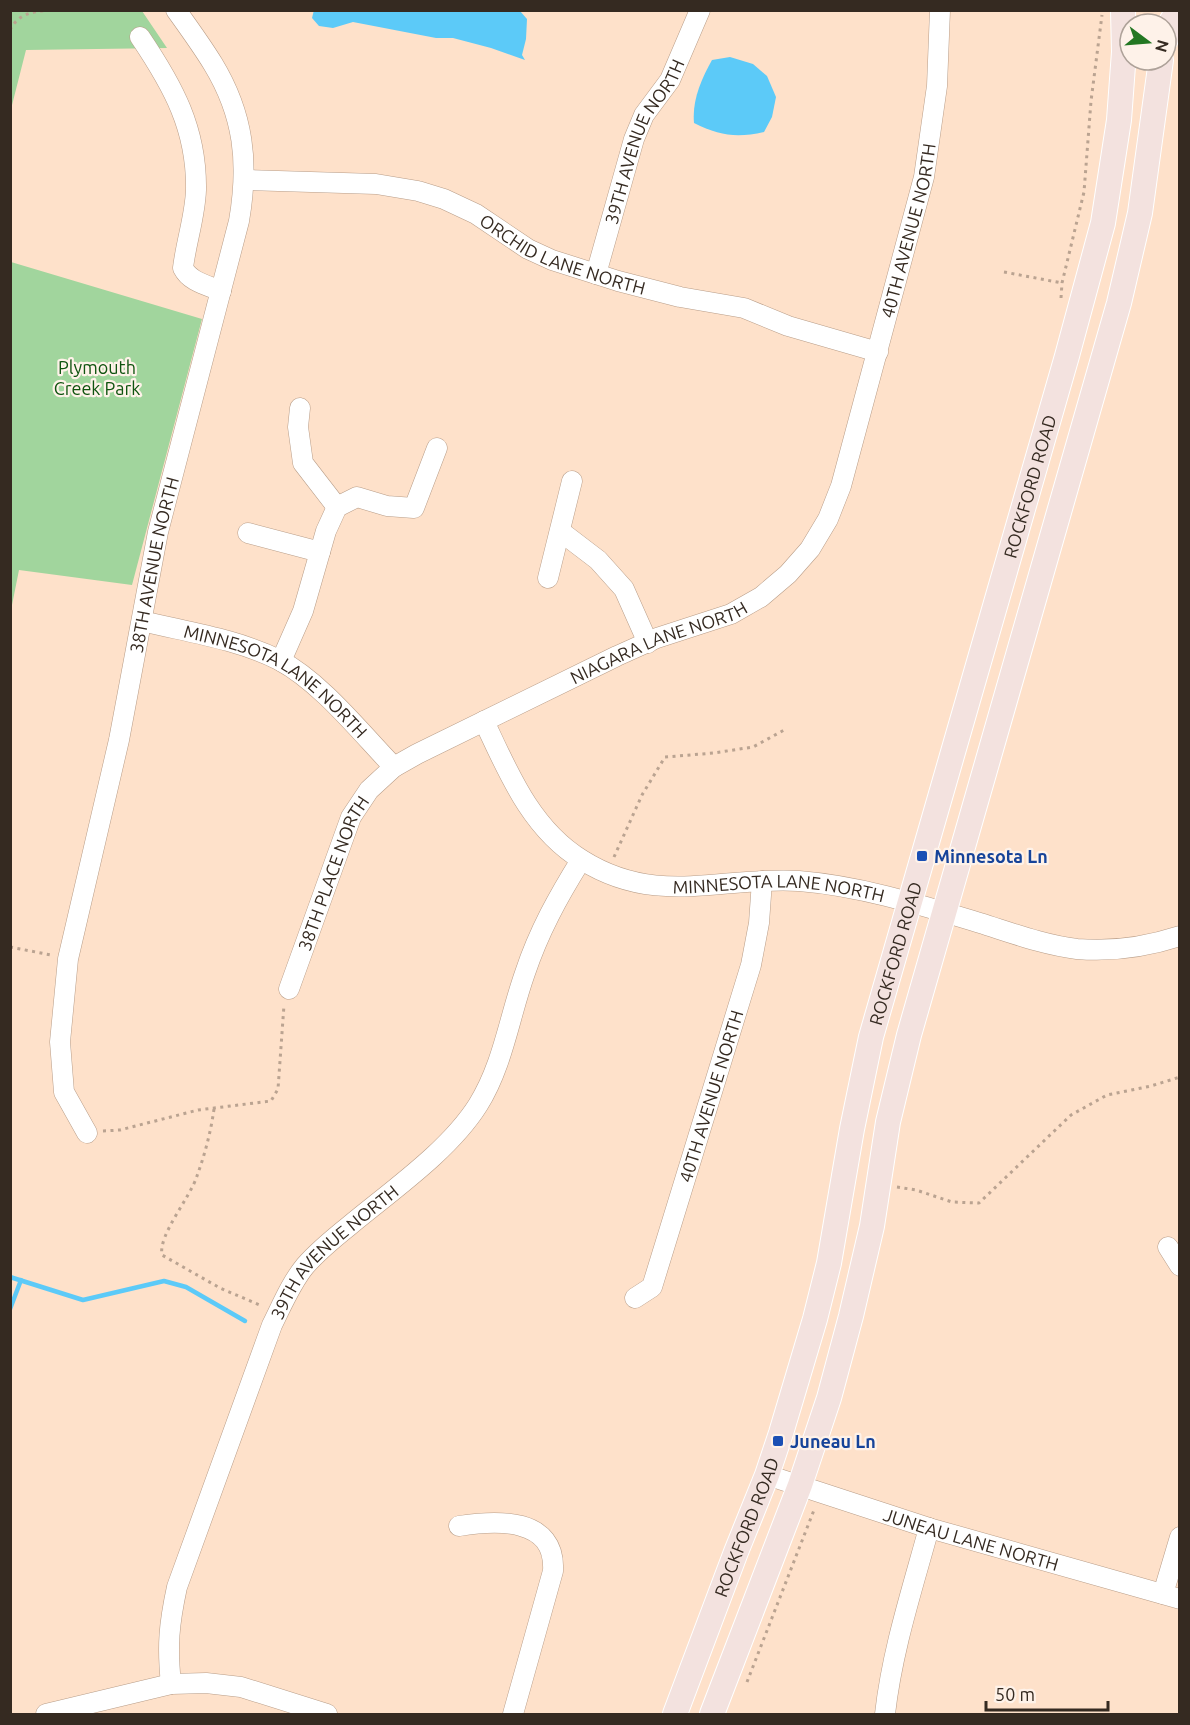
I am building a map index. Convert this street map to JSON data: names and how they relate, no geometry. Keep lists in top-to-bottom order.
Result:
{
  "streets": {
    "main road": ["ROCKFORD ROAD"],
    "street": [
      "39TH AVENUE NORTH",
      "40TH AVENUE NORTH",
      "ORCHID LANE NORTH",
      "38TH AVENUE NORTH",
      "NIAGARA LANE NORTH",
      "MINNESOTA LANE NORTH",
      "38TH PLACE NORTH",
      "JUNEAU LANE NORTH"
    ]
  },
  "crossings": [
    ["39TH AVENUE NORTH", "ORCHID LANE NORTH"],
    ["39TH AVENUE NORTH", "MINNESOTA LANE NORTH"],
    ["40TH AVENUE NORTH", "ORCHID LANE NORTH"],
    ["40TH AVENUE NORTH", "NIAGARA LANE NORTH"],
    ["40TH AVENUE NORTH", "MINNESOTA LANE NORTH"],
    ["ORCHID LANE NORTH", "38TH AVENUE NORTH"],
    ["ROCKFORD ROAD", "MINNESOTA LANE NORTH"],
    ["ROCKFORD ROAD", "JUNEAU LANE NORTH"],
    ["38TH AVENUE NORTH", "MINNESOTA LANE NORTH"],
    ["NIAGARA LANE NORTH", "MINNESOTA LANE NORTH"],
    ["NIAGARA LANE NORTH", "38TH PLACE NORTH"],
    ["MINNESOTA LANE NORTH", "38TH PLACE NORTH"]
  ],
  "parks": ["Plymouth Creek Park"],
  "places": {
    "transit": ["Minnesota Ln", "Juneau Ln"]
  },
  "scale_bar": "50 m",
  "north": "right"
}
